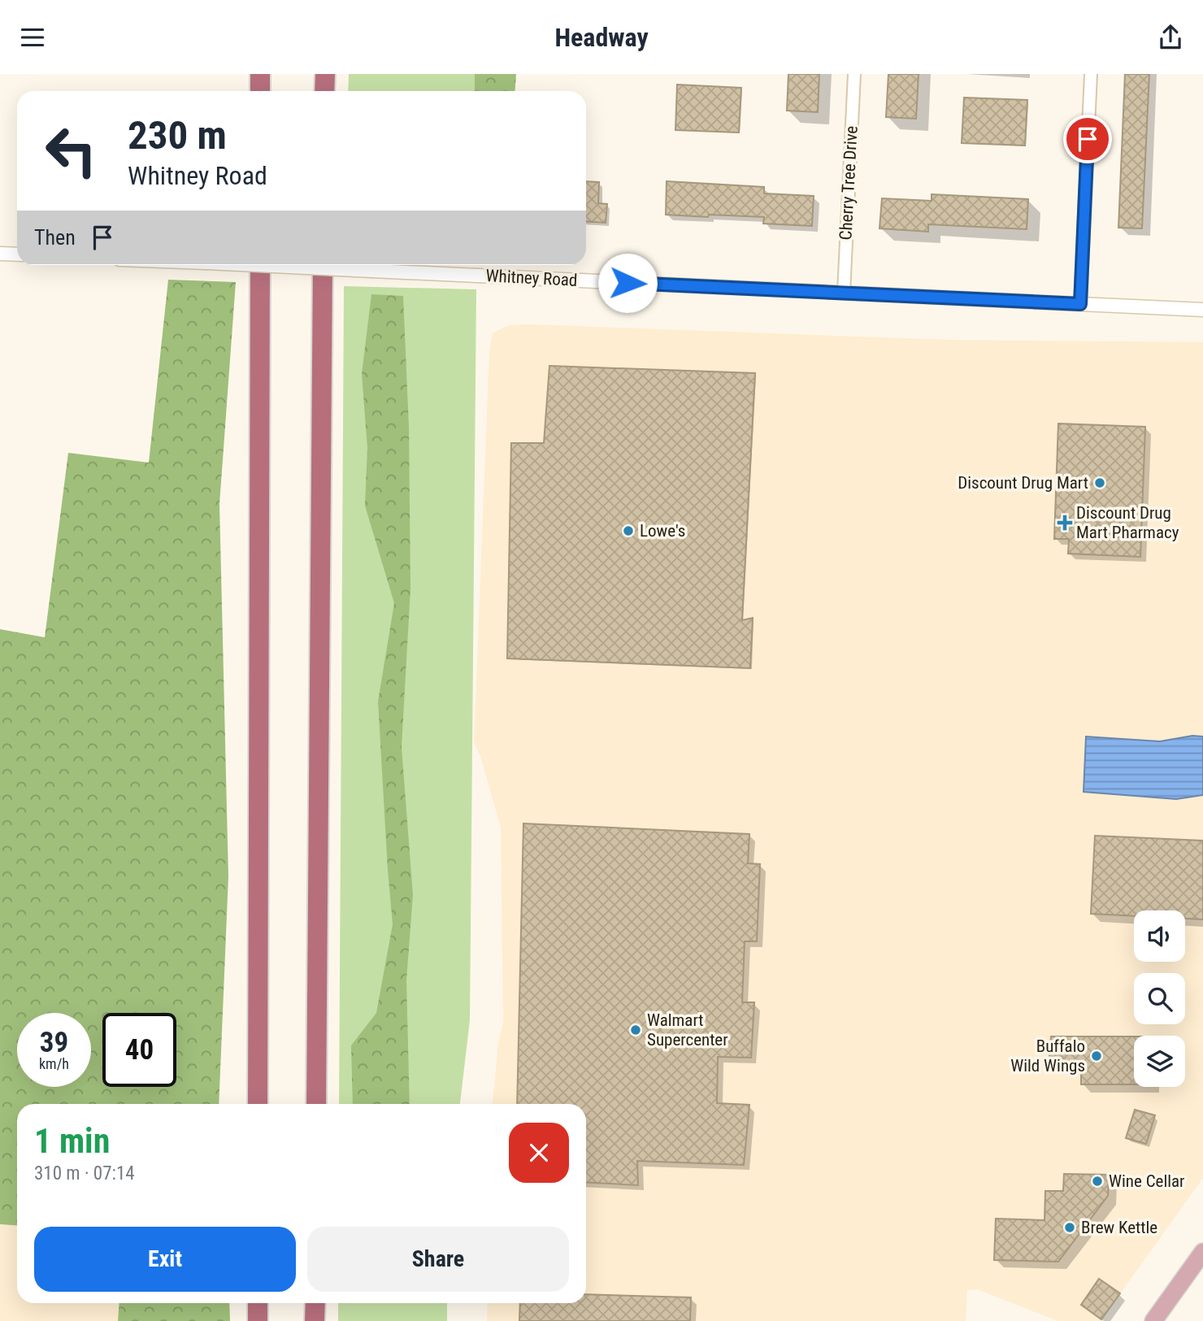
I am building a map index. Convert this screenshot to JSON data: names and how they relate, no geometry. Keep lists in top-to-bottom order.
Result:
{
  "streets": {
    "street": ["Cherry Tree Drive", "Whitney Road"]
  },
  "crossings": [
    ["Cherry Tree Drive", "Whitney Road"]
  ],
  "places": {
    "other": [
      "Discount Drug Mart",
      "Lowe's",
      "Walmart Supercenter",
      "Buffalo Wild Wings",
      "Wine Cellar",
      "Brew Kettle"
    ],
    "health": ["Discount Drug Mart Pharmacy"]
  },
  "page": {
    "header": "Headway",
    "turn": ["230 m", "Whitney Road"],
    "then": "Then",
    "speed": "39 km/h",
    "limit": "40",
    "heading": ["1 min", "310 m · 07:14"],
    "buttons": ["Exit", "Share"]
  }
}
